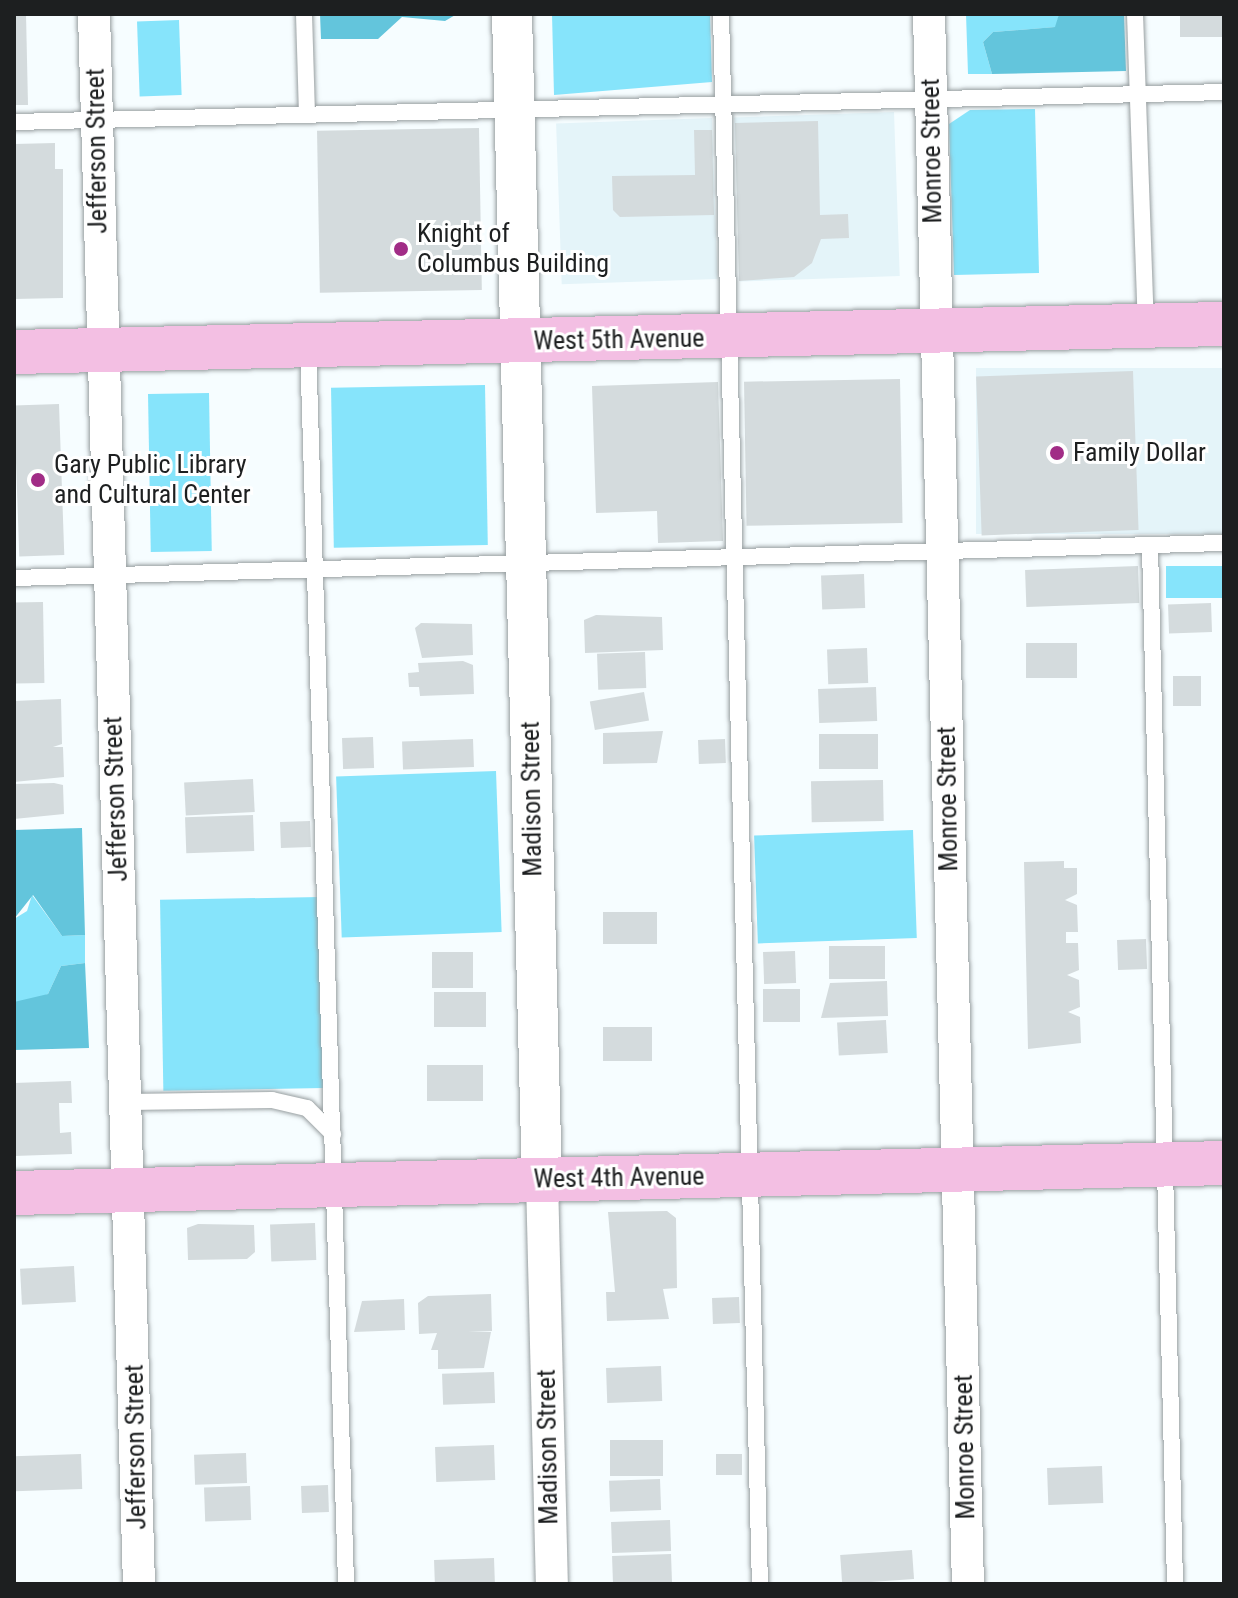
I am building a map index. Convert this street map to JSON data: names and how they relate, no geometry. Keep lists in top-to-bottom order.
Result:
{
  "streets": {
    "main road": ["West 5th Avenue", "West 4th Avenue"],
    "street": ["Jefferson Street", "Monroe Street", "Madison Street"]
  },
  "crossings": [
    ["Jefferson Street", "West 5th Avenue"],
    ["Jefferson Street", "West 4th Avenue"],
    ["Monroe Street", "West 5th Avenue"],
    ["Monroe Street", "West 4th Avenue"],
    ["West 5th Avenue", "Madison Street"],
    ["Madison Street", "West 4th Avenue"]
  ],
  "places": ["Knight of Columbus Building", "Family Dollar", "Gary Public Library and Cultural Center"]
}
